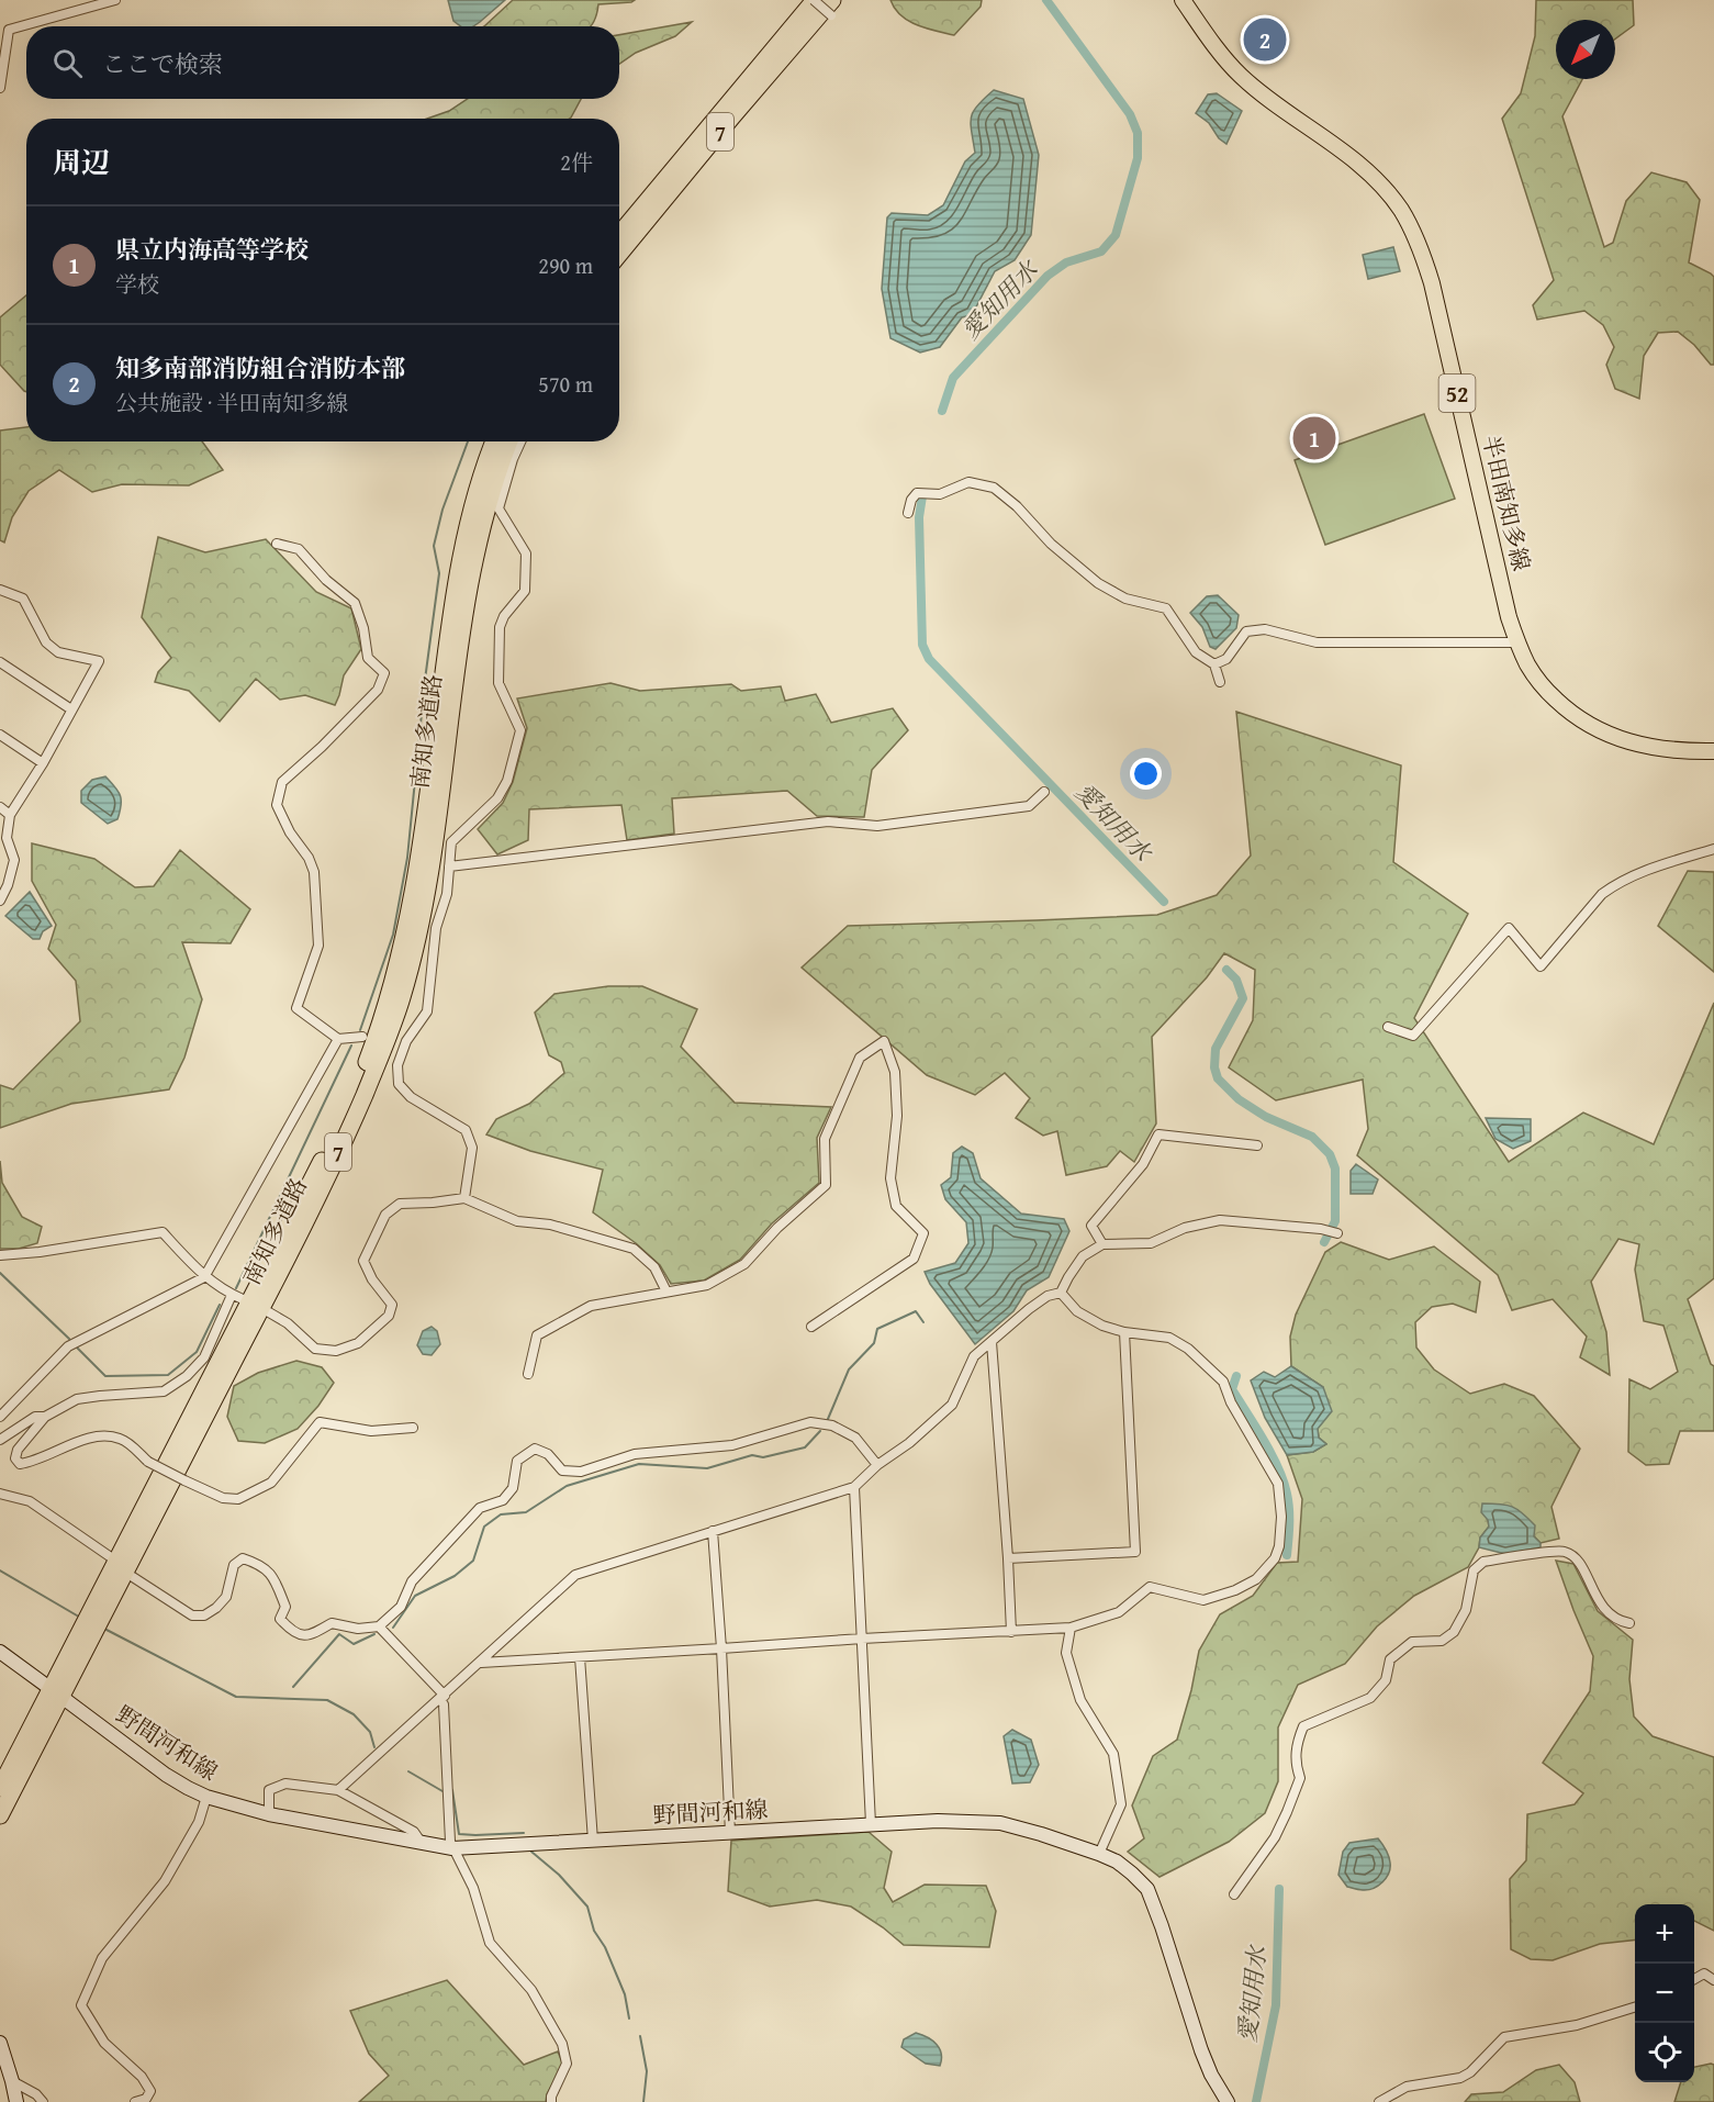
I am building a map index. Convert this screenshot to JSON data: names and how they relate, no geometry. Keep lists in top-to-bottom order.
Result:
{
  "streets": {
    "highway": ["7", "南知多道路"],
    "main road": ["52", "半田南知多線", "野間河和線"]
  },
  "water": ["愛知用水"],
  "north": "bottom left",
  "page": {
    "pins": ["2", "1"],
    "search": "ここで検索",
    "heading": ["周辺", "2件"],
    "list": [
      {
        "mark": "1",
        "name": "県立内海高等学校",
        "note": "学校",
        "value": "290 m"
      },
      {
        "mark": "2",
        "name": "知多南部消防組合消防本部",
        "note": "公共施設 · 半田南知多線",
        "value": "570 m"
      }
    ],
    "map_buttons": ["+", "−"]
  }
}
